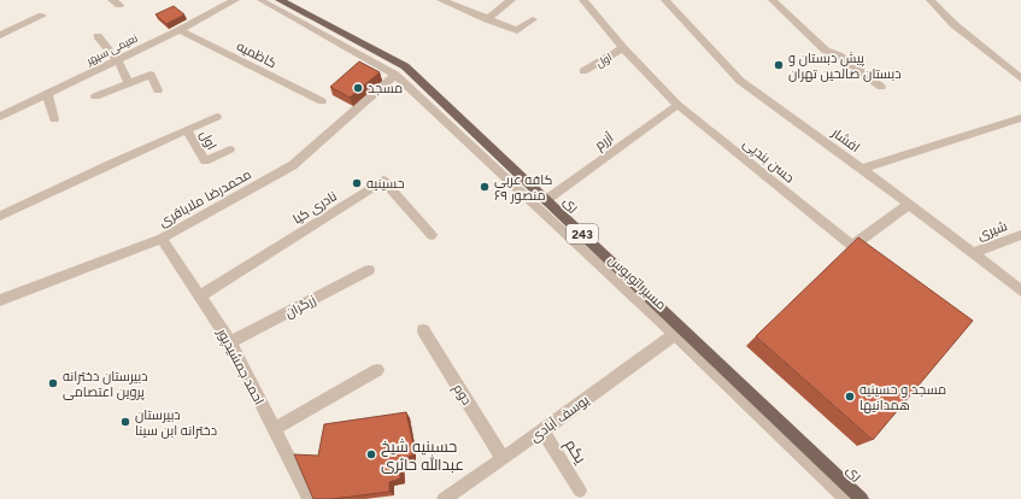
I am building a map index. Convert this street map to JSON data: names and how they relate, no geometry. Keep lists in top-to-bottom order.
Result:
{
  "streets": {
    "main road": ["ری", "243"],
    "street": [
      "نعیمی سپهر",
      "کاظمیه",
      "اول",
      "افشار",
      "آزرم",
      "حسن بندپی",
      "محمدرضا ملاباقری",
      "نادری کیا",
      "شیری",
      "زرگران",
      "احمد جمشیدپور",
      "دوم",
      "یوسف آبادی",
      "یکم"
    ],
    "lane": ["مسیر اتوبوس"]
  },
  "crossings": [
    ["نعیمی سپهر", "کاظمیه"],
    ["اول", "حسن بندپی"],
    ["افشار", "شیری"],
    ["آزرم", "حسن بندپی"],
    ["آزرم", "ری"],
    ["محمدرضا ملاباقری", "مسیر اتوبوس"],
    ["محمدرضا ملاباقری", "احمد جمشیدپور"],
    ["نادری کیا", "احمد جمشیدپور"],
    ["مسیر اتوبوس", "یوسف آبادی"],
    ["زرگران", "احمد جمشیدپور"],
    ["دوم", "یوسف آبادی"],
    ["یوسف آبادی", "یکم"]
  ],
  "places": [
    "پیش دبستان و دبستان صالحین تهران",
    "مسجد",
    "حسینیه",
    "کافه عربی منصور ۶۹",
    "دبیرستان دخترانه پروین اعتصامی",
    "مسجد و حسینیه همدانیها",
    "دبیرستان دخترانه ابن سینا",
    "حسینیه شیخ عبدالله حائری"
  ]
}
